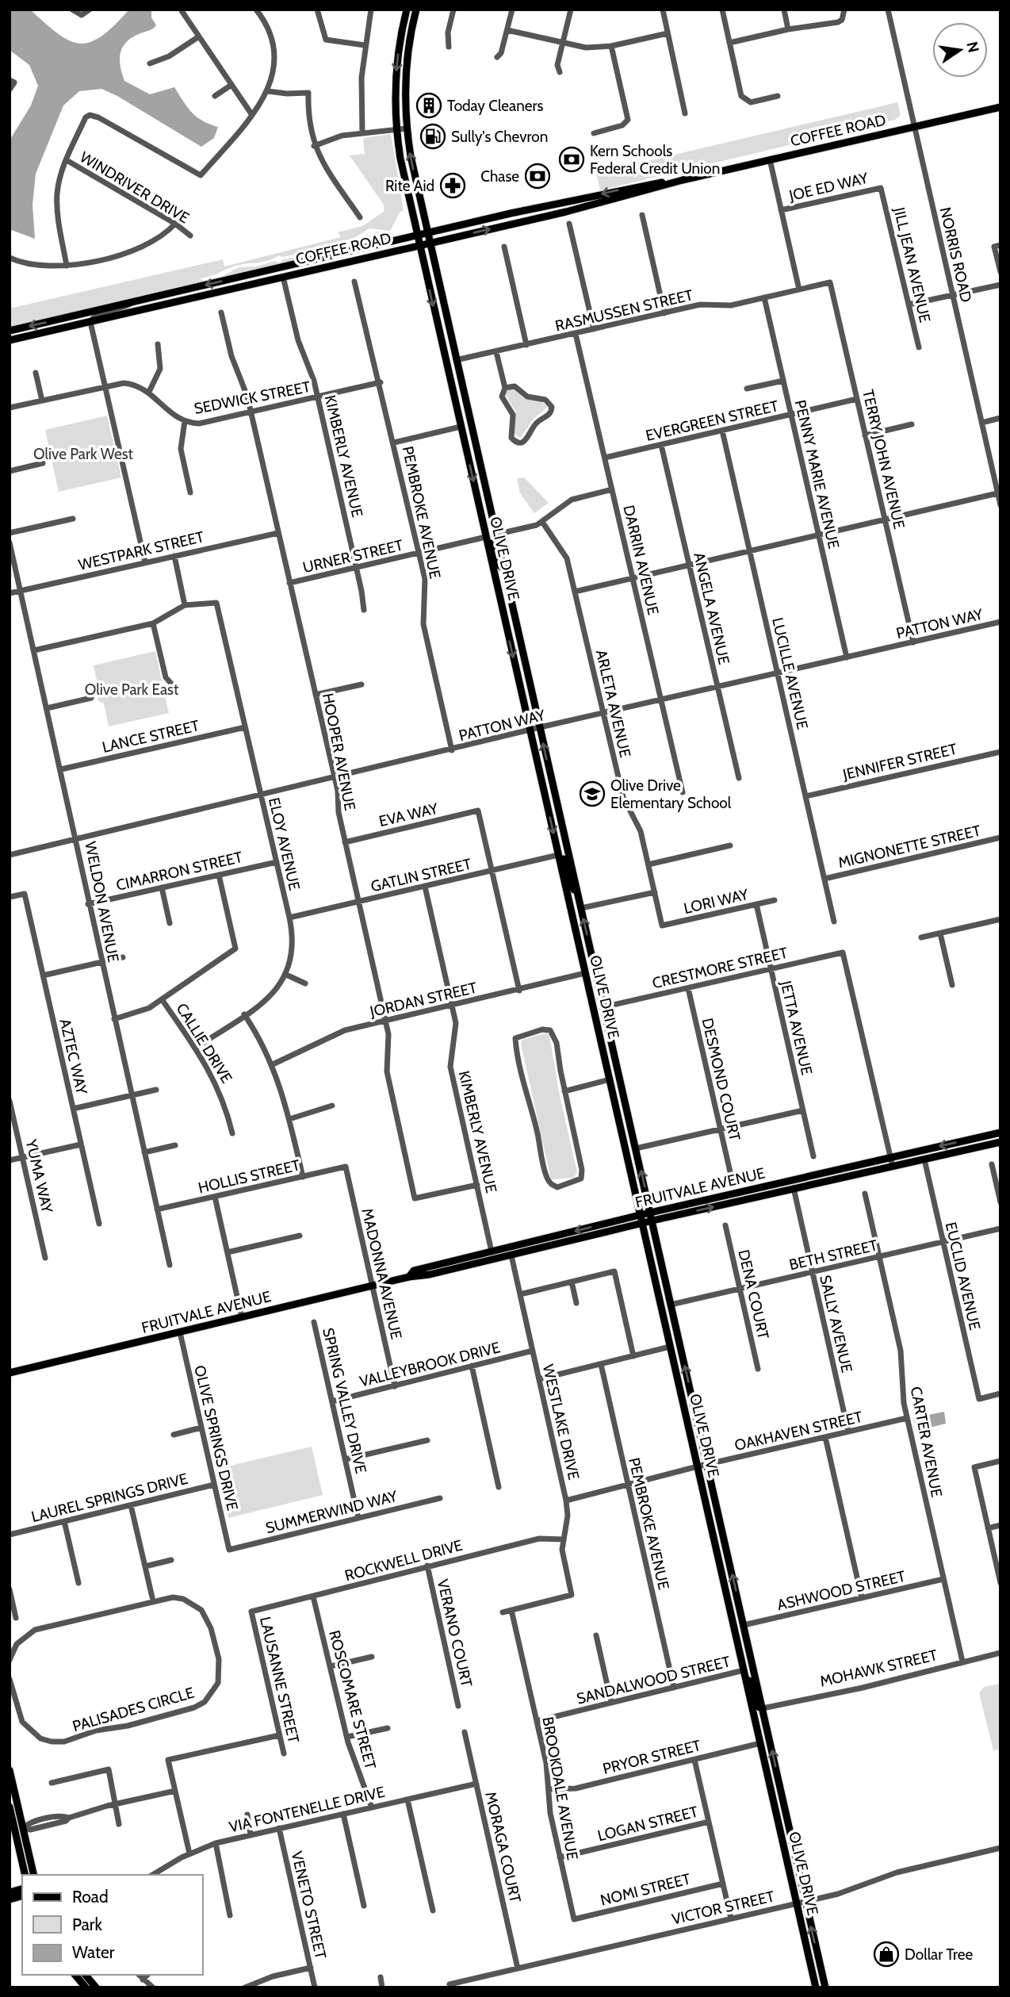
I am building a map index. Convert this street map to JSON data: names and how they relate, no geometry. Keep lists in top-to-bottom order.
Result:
{
  "streets": {
    "main road": ["COFFEE ROAD", "OLIVE DRIVE", "FRUITVALE AVENUE"],
    "street": [
      "JOE ED WAY",
      "WINDRIVER DRIVE",
      "NORRIS ROAD",
      "JILL JEAN AVENUE",
      "RASMUSSEN STREET",
      "SEDWICK STREET",
      "EVERGREEN STREET",
      "KIMBERLY AVENUE",
      "TERRY JOHN AVENUE",
      "PENNY MARIE AVENUE",
      "PEMBROKE AVENUE",
      "WESTPARK STREET",
      "URNER STREET",
      "DARRIN AVENUE",
      "ANGELA AVENUE",
      "PATTON WAY",
      "LUCILLE AVENUE",
      "ARLETA AVENUE",
      "LANCE STREET",
      "HOOPER AVENUE",
      "JENNIFER STREET",
      "EVA WAY",
      "ELOY AVENUE",
      "MIGNONETTE STREET",
      "CIMARRON STREET",
      "GATLIN STREET",
      "LORI WAY",
      "WELDON AVENUE",
      "CRESTMORE STREET",
      "JORDAN STREET",
      "JETTA AVENUE",
      "CALLIE DRIVE",
      "AZTEC WAY",
      "DESMOND COURT",
      "YUMA WAY",
      "HOLLIS STREET",
      "BETH STREET",
      "MADONNA AVENUE",
      "EUCLID AVENUE",
      "DENA COURT",
      "SALLY AVENUE",
      "VALLEYBROOK DRIVE",
      "SPRING VALLEY DRIVE",
      "WESTLAKE DRIVE",
      "OAKHAVEN STREET",
      "OLIVE SPRINGS DRIVE",
      "CARTER AVENUE",
      "LAUREL SPRINGS DRIVE",
      "SUMMERWIND WAY",
      "ROCKWELL DRIVE",
      "ASHWOOD STREET",
      "VERANO COURT",
      "MOHAWK STREET",
      "LAUSANNE STREET",
      "SANDALWOOD STREET",
      "ROSCOMARE STREET",
      "PALISADES CIRCLE",
      "PRYOR STREET",
      "BROOKDALE AVENUE",
      "VIA FONTENELLE DRIVE",
      "LOGAN STREET",
      "MORAGA COURT",
      "NOMI STREET",
      "VENETO STREET",
      "VICTOR STREET"
    ]
  },
  "crossings": [
    ["COFFEE ROAD", "NORRIS ROAD"],
    ["COFFEE ROAD", "KIMBERLY AVENUE"],
    ["COFFEE ROAD", "OLIVE DRIVE"],
    ["JOE ED WAY", "JILL JEAN AVENUE"],
    ["RASMUSSEN STREET", "TERRY JOHN AVENUE"],
    ["RASMUSSEN STREET", "PENNY MARIE AVENUE"],
    ["RASMUSSEN STREET", "OLIVE DRIVE"],
    ["RASMUSSEN STREET", "DARRIN AVENUE"],
    ["SEDWICK STREET", "KIMBERLY AVENUE"],
    ["SEDWICK STREET", "PEMBROKE AVENUE"],
    ["SEDWICK STREET", "HOOPER AVENUE"],
    ["EVERGREEN STREET", "TERRY JOHN AVENUE"],
    ["EVERGREEN STREET", "PENNY MARIE AVENUE"],
    ["EVERGREEN STREET", "DARRIN AVENUE"],
    ["EVERGREEN STREET", "ANGELA AVENUE"],
    ["EVERGREEN STREET", "LUCILLE AVENUE"],
    ["KIMBERLY AVENUE", "URNER STREET"],
    ["KIMBERLY AVENUE", "HOOPER AVENUE"],
    ["KIMBERLY AVENUE", "GATLIN STREET"],
    ["KIMBERLY AVENUE", "JORDAN STREET"],
    ["KIMBERLY AVENUE", "FRUITVALE AVENUE"],
    ["TERRY JOHN AVENUE", "PATTON WAY"],
    ["PENNY MARIE AVENUE", "PATTON WAY"],
    ["PEMBROKE AVENUE", "URNER STREET"],
    ["PEMBROKE AVENUE", "PATTON WAY"],
    ["PEMBROKE AVENUE", "OAKHAVEN STREET"],
    ["PEMBROKE AVENUE", "SANDALWOOD STREET"],
    ["WESTPARK STREET", "HOOPER AVENUE"],
    ["WESTPARK STREET", "WELDON AVENUE"],
    ["URNER STREET", "OLIVE DRIVE"],
    ["URNER STREET", "HOOPER AVENUE"],
    ["OLIVE DRIVE", "PATTON WAY"],
    ["OLIVE DRIVE", "GATLIN STREET"],
    ["OLIVE DRIVE", "CRESTMORE STREET"],
    ["OLIVE DRIVE", "JORDAN STREET"],
    ["OLIVE DRIVE", "FRUITVALE AVENUE"],
    ["OLIVE DRIVE", "BETH STREET"],
    ["OLIVE DRIVE", "OAKHAVEN STREET"],
    ["OLIVE DRIVE", "ASHWOOD STREET"],
    ["OLIVE DRIVE", "MOHAWK STREET"],
    ["OLIVE DRIVE", "SANDALWOOD STREET"],
    ["OLIVE DRIVE", "PRYOR STREET"],
    ["OLIVE DRIVE", "VICTOR STREET"],
    ["DARRIN AVENUE", "PATTON WAY"],
    ["ANGELA AVENUE", "PATTON WAY"],
    ["PATTON WAY", "LUCILLE AVENUE"],
    ["PATTON WAY", "ARLETA AVENUE"],
    ["PATTON WAY", "HOOPER AVENUE"],
    ["PATTON WAY", "ELOY AVENUE"],
    ["PATTON WAY", "WELDON AVENUE"],
    ["LUCILLE AVENUE", "JENNIFER STREET"],
    ["LUCILLE AVENUE", "MIGNONETTE STREET"],
    ["ARLETA AVENUE", "LORI WAY"],
    ["LANCE STREET", "ELOY AVENUE"],
    ["LANCE STREET", "WELDON AVENUE"],
    ["HOOPER AVENUE", "EVA WAY"],
    ["HOOPER AVENUE", "GATLIN STREET"],
    ["HOOPER AVENUE", "JORDAN STREET"],
    ["EVA WAY", "GATLIN STREET"],
    ["ELOY AVENUE", "CIMARRON STREET"],
    ["ELOY AVENUE", "GATLIN STREET"],
    ["ELOY AVENUE", "CALLIE DRIVE"],
    ["CIMARRON STREET", "WELDON AVENUE"],
    ["LORI WAY", "JETTA AVENUE"],
    ["WELDON AVENUE", "HOLLIS STREET"],
    ["CRESTMORE STREET", "JETTA AVENUE"],
    ["CRESTMORE STREET", "DESMOND COURT"],
    ["CRESTMORE STREET", "FRUITVALE AVENUE"],
    ["HOLLIS STREET", "MADONNA AVENUE"],
    ["FRUITVALE AVENUE", "MADONNA AVENUE"],
    ["FRUITVALE AVENUE", "EUCLID AVENUE"],
    ["FRUITVALE AVENUE", "SALLY AVENUE"],
    ["FRUITVALE AVENUE", "WESTLAKE DRIVE"],
    ["FRUITVALE AVENUE", "OLIVE SPRINGS DRIVE"],
    ["BETH STREET", "EUCLID AVENUE"],
    ["BETH STREET", "DENA COURT"],
    ["BETH STREET", "SALLY AVENUE"],
    ["BETH STREET", "CARTER AVENUE"],
    ["MADONNA AVENUE", "VALLEYBROOK DRIVE"],
    ["SALLY AVENUE", "OAKHAVEN STREET"],
    ["VALLEYBROOK DRIVE", "SPRING VALLEY DRIVE"],
    ["VALLEYBROOK DRIVE", "WESTLAKE DRIVE"],
    ["SPRING VALLEY DRIVE", "SUMMERWIND WAY"],
    ["WESTLAKE DRIVE", "OAKHAVEN STREET"],
    ["WESTLAKE DRIVE", "ROCKWELL DRIVE"],
    ["WESTLAKE DRIVE", "BROOKDALE AVENUE"],
    ["OAKHAVEN STREET", "CARTER AVENUE"],
    ["OLIVE SPRINGS DRIVE", "LAUREL SPRINGS DRIVE"],
    ["OLIVE SPRINGS DRIVE", "SUMMERWIND WAY"],
    ["CARTER AVENUE", "ASHWOOD STREET"],
    ["CARTER AVENUE", "MOHAWK STREET"],
    ["ROCKWELL DRIVE", "VERANO COURT"],
    ["ROCKWELL DRIVE", "LAUSANNE STREET"],
    ["ROCKWELL DRIVE", "ROSCOMARE STREET"],
    ["SANDALWOOD STREET", "BROOKDALE AVENUE"],
    ["ROSCOMARE STREET", "VIA FONTENELLE DRIVE"],
    ["PRYOR STREET", "BROOKDALE AVENUE"],
    ["BROOKDALE AVENUE", "LOGAN STREET"],
    ["BROOKDALE AVENUE", "NOMI STREET"],
    ["VIA FONTENELLE DRIVE", "MORAGA COURT"],
    ["VIA FONTENELLE DRIVE", "VENETO STREET"],
    ["MORAGA COURT", "VICTOR STREET"]
  ],
  "parks": ["Olive Park West", "Olive Park East"],
  "places": {
    "building": ["Today Cleaners"],
    "fuel station": ["Sully's Chevron"],
    "bank": ["Kern Schools Federal Credit Union", "Chase"],
    "pharmacy": ["Rite Aid"],
    "school or university": ["Olive Drive Elementary School"],
    "shop": ["Dollar Tree"]
  },
  "legend": ["Road", "Park", "Water"],
  "north": "right"
}
